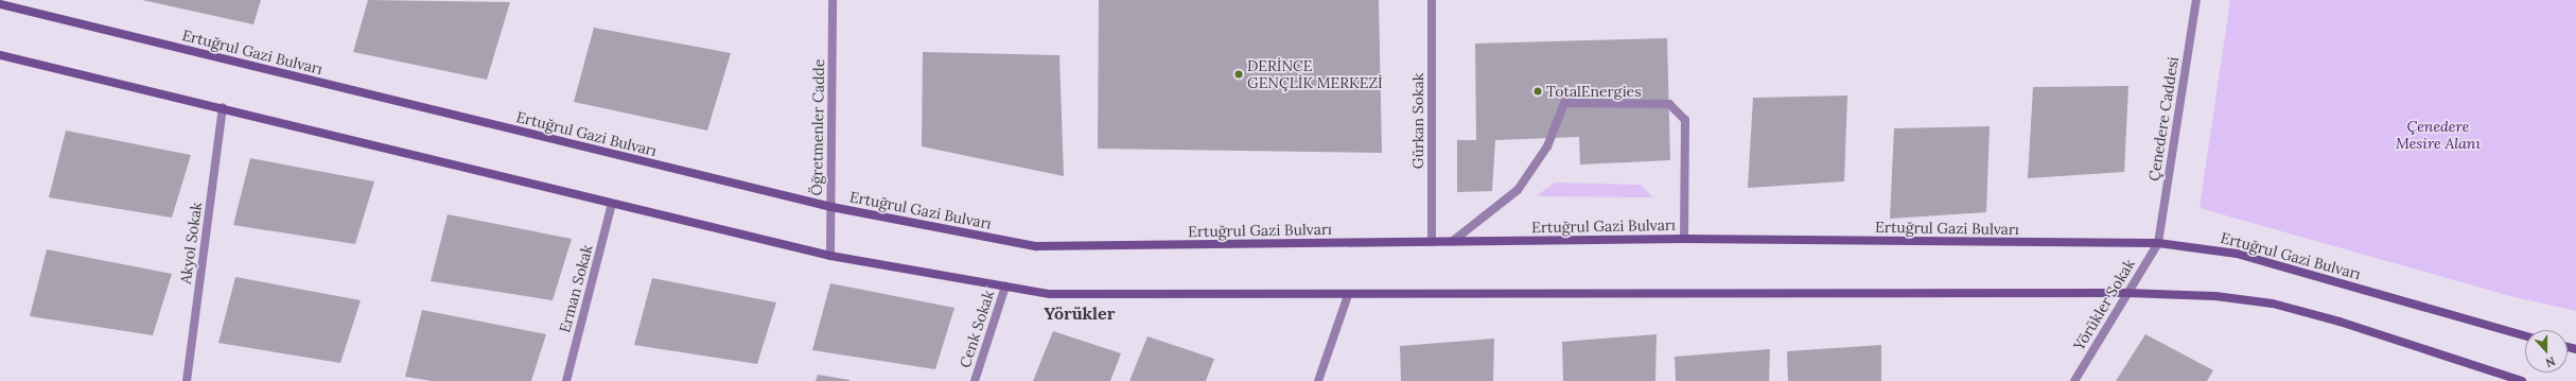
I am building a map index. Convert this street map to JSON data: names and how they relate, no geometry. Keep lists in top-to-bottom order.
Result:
{
  "streets": {
    "main road": ["Ertuğrul Gazi Bulvarı"],
    "street": [
      "Çenedere Caddesi",
      "Gürkan Sokak",
      "Öğretmenler Cadde",
      "Akyol Sokak",
      "Erman Sokak",
      "Yörükler Sokak",
      "Cenk Sokak"
    ]
  },
  "crossings": [
    ["Ertuğrul Gazi Bulvarı", "Çenedere Caddesi"],
    ["Ertuğrul Gazi Bulvarı", "Gürkan Sokak"],
    ["Ertuğrul Gazi Bulvarı", "Öğretmenler Cadde"],
    ["Ertuğrul Gazi Bulvarı", "Yörükler Sokak"],
    ["Çenedere Caddesi", "Yörükler Sokak"]
  ],
  "districts": ["Yörükler"],
  "parks": ["Çenedere Mesire Alanı"],
  "places": ["DERİNCE GENÇLİK MERKEZİ", "TotalEnergies"],
  "north": "bottom"
}
